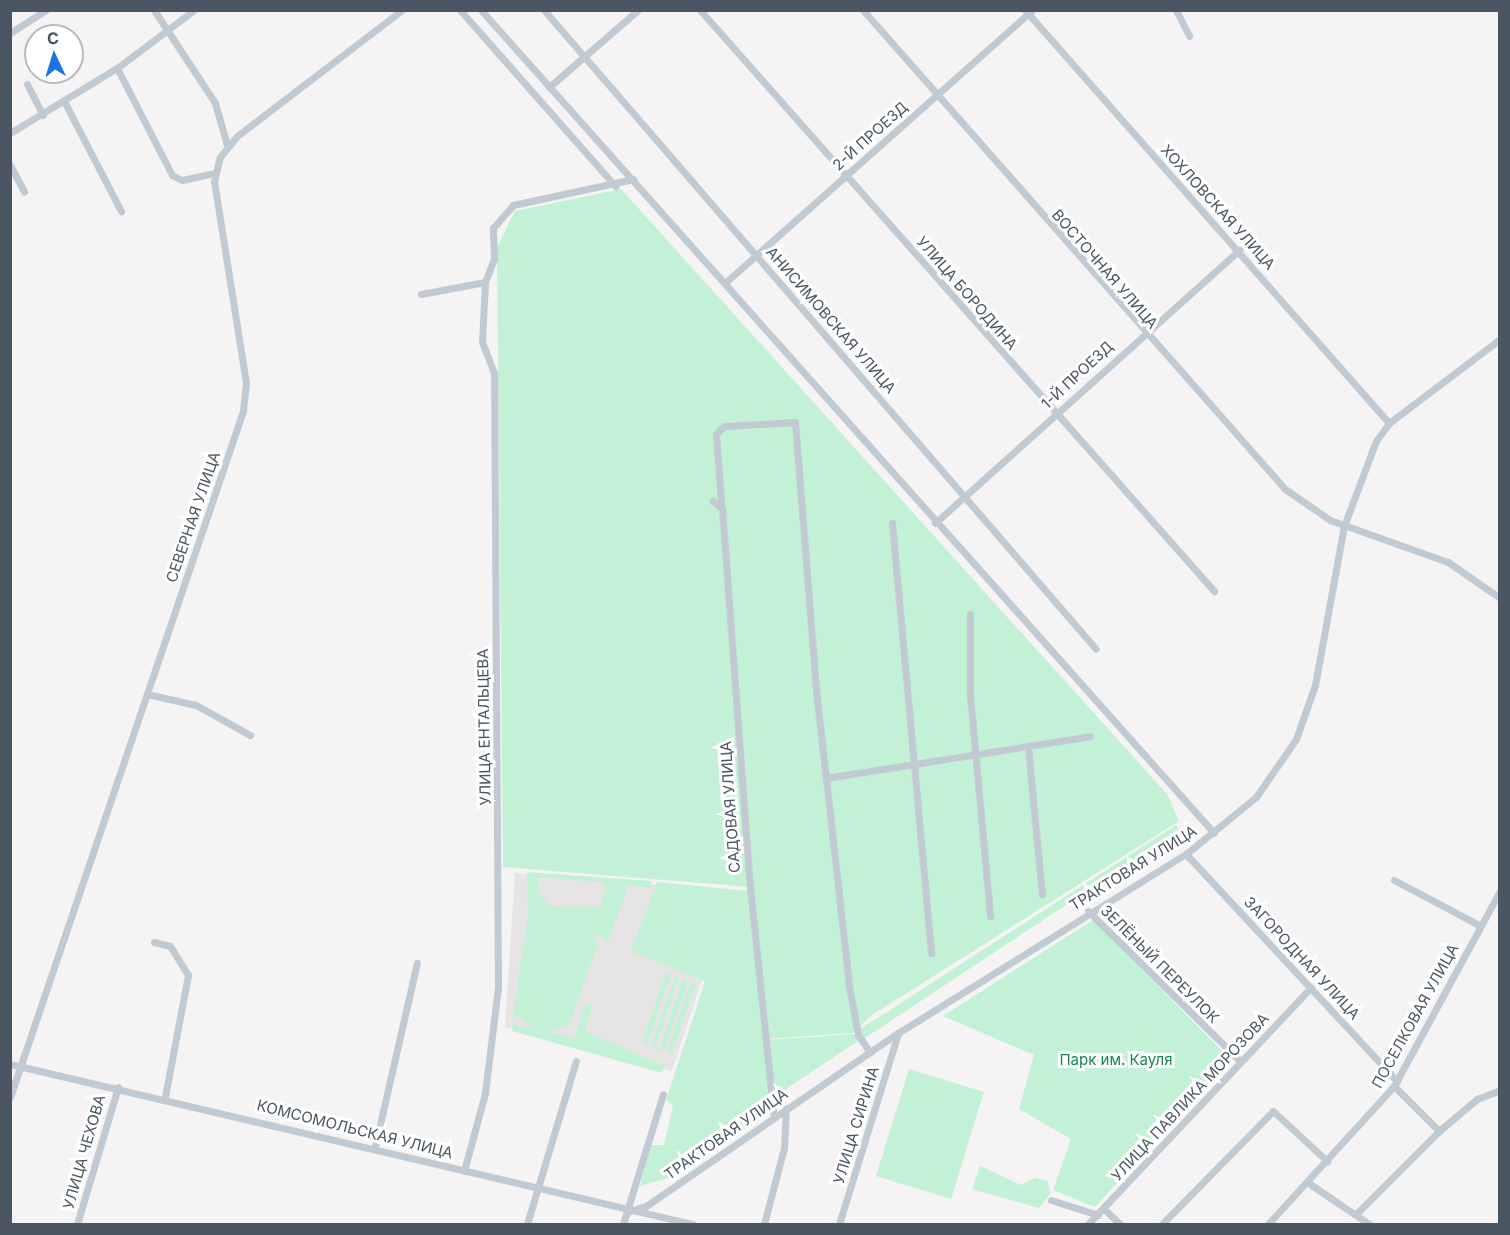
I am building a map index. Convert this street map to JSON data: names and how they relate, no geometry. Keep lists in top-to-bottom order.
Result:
{
  "streets": {
    "street": [
      "2-Й ПРОЕЗД",
      "ХОХЛОВСКАЯ УЛИЦА",
      "ВОСТОЧНАЯ УЛИЦА",
      "УЛИЦА БОРОДИНА",
      "АНИСИМОВСКАЯ УЛИЦА",
      "1-Й ПРОЕЗД",
      "СЕВЕРНАЯ УЛИЦА",
      "УЛИЦА ЕНТАЛЬЦЕВА",
      "САДОВАЯ УЛИЦА",
      "ТРАКТОВАЯ УЛИЦА",
      "ЗАГОРОДНАЯ УЛИЦА",
      "ЗЕЛЁНЫЙ ПЕРЕУЛОК",
      "ПОСЕЛКОВАЯ УЛИЦА",
      "УЛИЦА ПАВЛИКА МОРОЗОВА",
      "УЛИЦА СИРИНА",
      "КОМСОМОЛЬСКАЯ УЛИЦА",
      "УЛИЦА ЧЕХОВА"
    ]
  },
  "crossings": [
    ["2-Й ПРОЕЗД", "ХОХЛОВСКАЯ УЛИЦА"],
    ["2-Й ПРОЕЗД", "ВОСТОЧНАЯ УЛИЦА"],
    ["2-Й ПРОЕЗД", "УЛИЦА БОРОДИНА"],
    ["2-Й ПРОЕЗД", "АНИСИМОВСКАЯ УЛИЦА"],
    ["ХОХЛОВСКАЯ УЛИЦА", "1-Й ПРОЕЗД"],
    ["ХОХЛОВСКАЯ УЛИЦА", "ТРАКТОВАЯ УЛИЦА"],
    ["ВОСТОЧНАЯ УЛИЦА", "1-Й ПРОЕЗД"],
    ["ВОСТОЧНАЯ УЛИЦА", "ТРАКТОВАЯ УЛИЦА"],
    ["УЛИЦА БОРОДИНА", "1-Й ПРОЕЗД"],
    ["АНИСИМОВСКАЯ УЛИЦА", "1-Й ПРОЕЗД"],
    ["СЕВЕРНАЯ УЛИЦА", "КОМСОМОЛЬСКАЯ УЛИЦА"],
    ["УЛИЦА ЕНТАЛЬЦЕВА", "КОМСОМОЛЬСКАЯ УЛИЦА"],
    ["САДОВАЯ УЛИЦА", "ТРАКТОВАЯ УЛИЦА"],
    ["ТРАКТОВАЯ УЛИЦА", "ЗАГОРОДНАЯ УЛИЦА"],
    ["ТРАКТОВАЯ УЛИЦА", "ЗЕЛЁНЫЙ ПЕРЕУЛОК"],
    ["ТРАКТОВАЯ УЛИЦА", "УЛИЦА СИРИНА"],
    ["ТРАКТОВАЯ УЛИЦА", "КОМСОМОЛЬСКАЯ УЛИЦА"],
    ["ЗАГОРОДНАЯ УЛИЦА", "ПОСЕЛКОВАЯ УЛИЦА"],
    ["ЗАГОРОДНАЯ УЛИЦА", "УЛИЦА ПАВЛИКА МОРОЗОВА"],
    ["ЗЕЛЁНЫЙ ПЕРЕУЛОК", "УЛИЦА ПАВЛИКА МОРОЗОВА"],
    ["КОМСОМОЛЬСКАЯ УЛИЦА", "УЛИЦА ЧЕХОВА"]
  ],
  "parks": ["Парк им. Кауля"],
  "north": "top"
}
